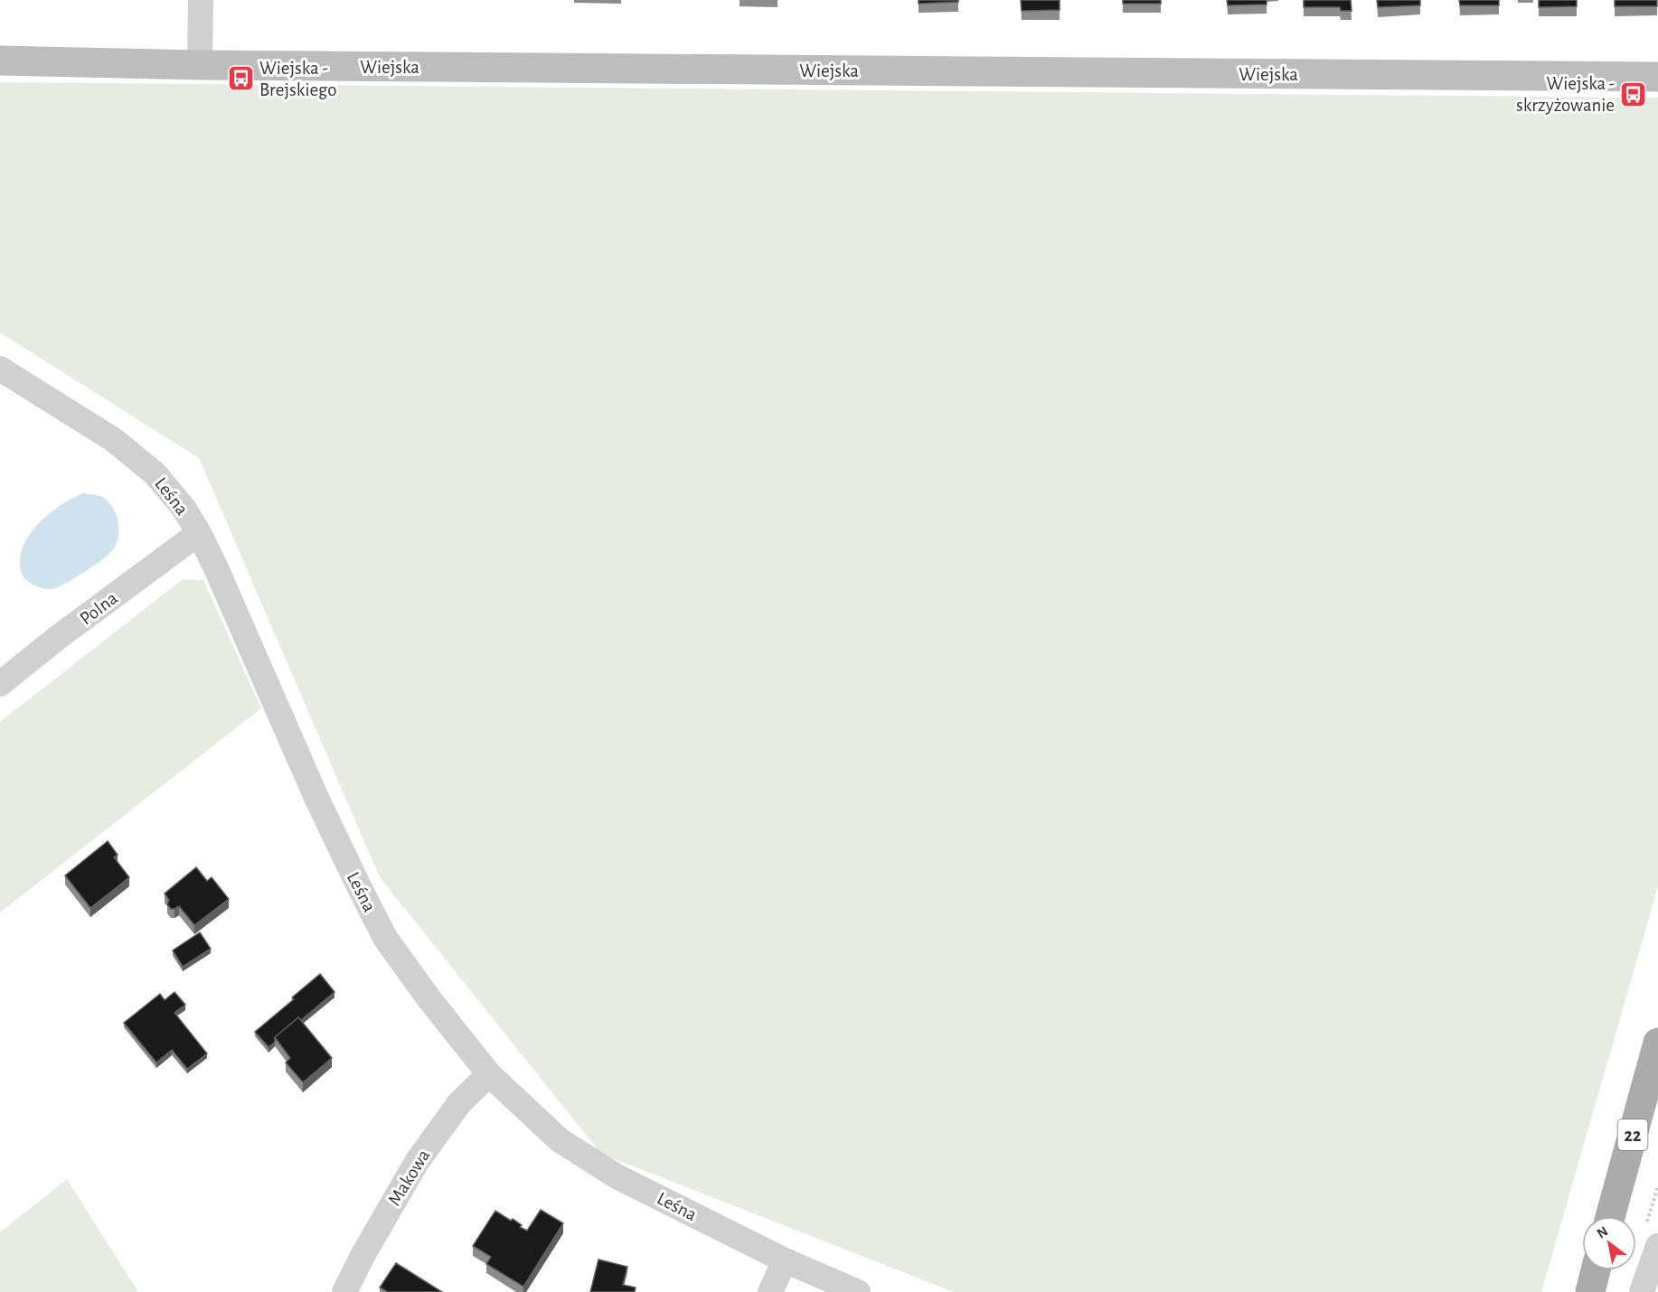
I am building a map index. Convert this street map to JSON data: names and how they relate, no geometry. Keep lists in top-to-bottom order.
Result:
{
  "streets": {
    "main road": ["22"],
    "street": [
      "Wiejska",
      "Leśna",
      "Polna",
      "Makowa"
    ]
  },
  "crossings": [
    ["Leśna", "Polna"],
    ["Leśna", "Makowa"]
  ],
  "places": {
    "bus stop": ["Wiejska - Brejskiego", "Wiejska - skrzyżowanie"]
  },
  "north": "top left"
}
